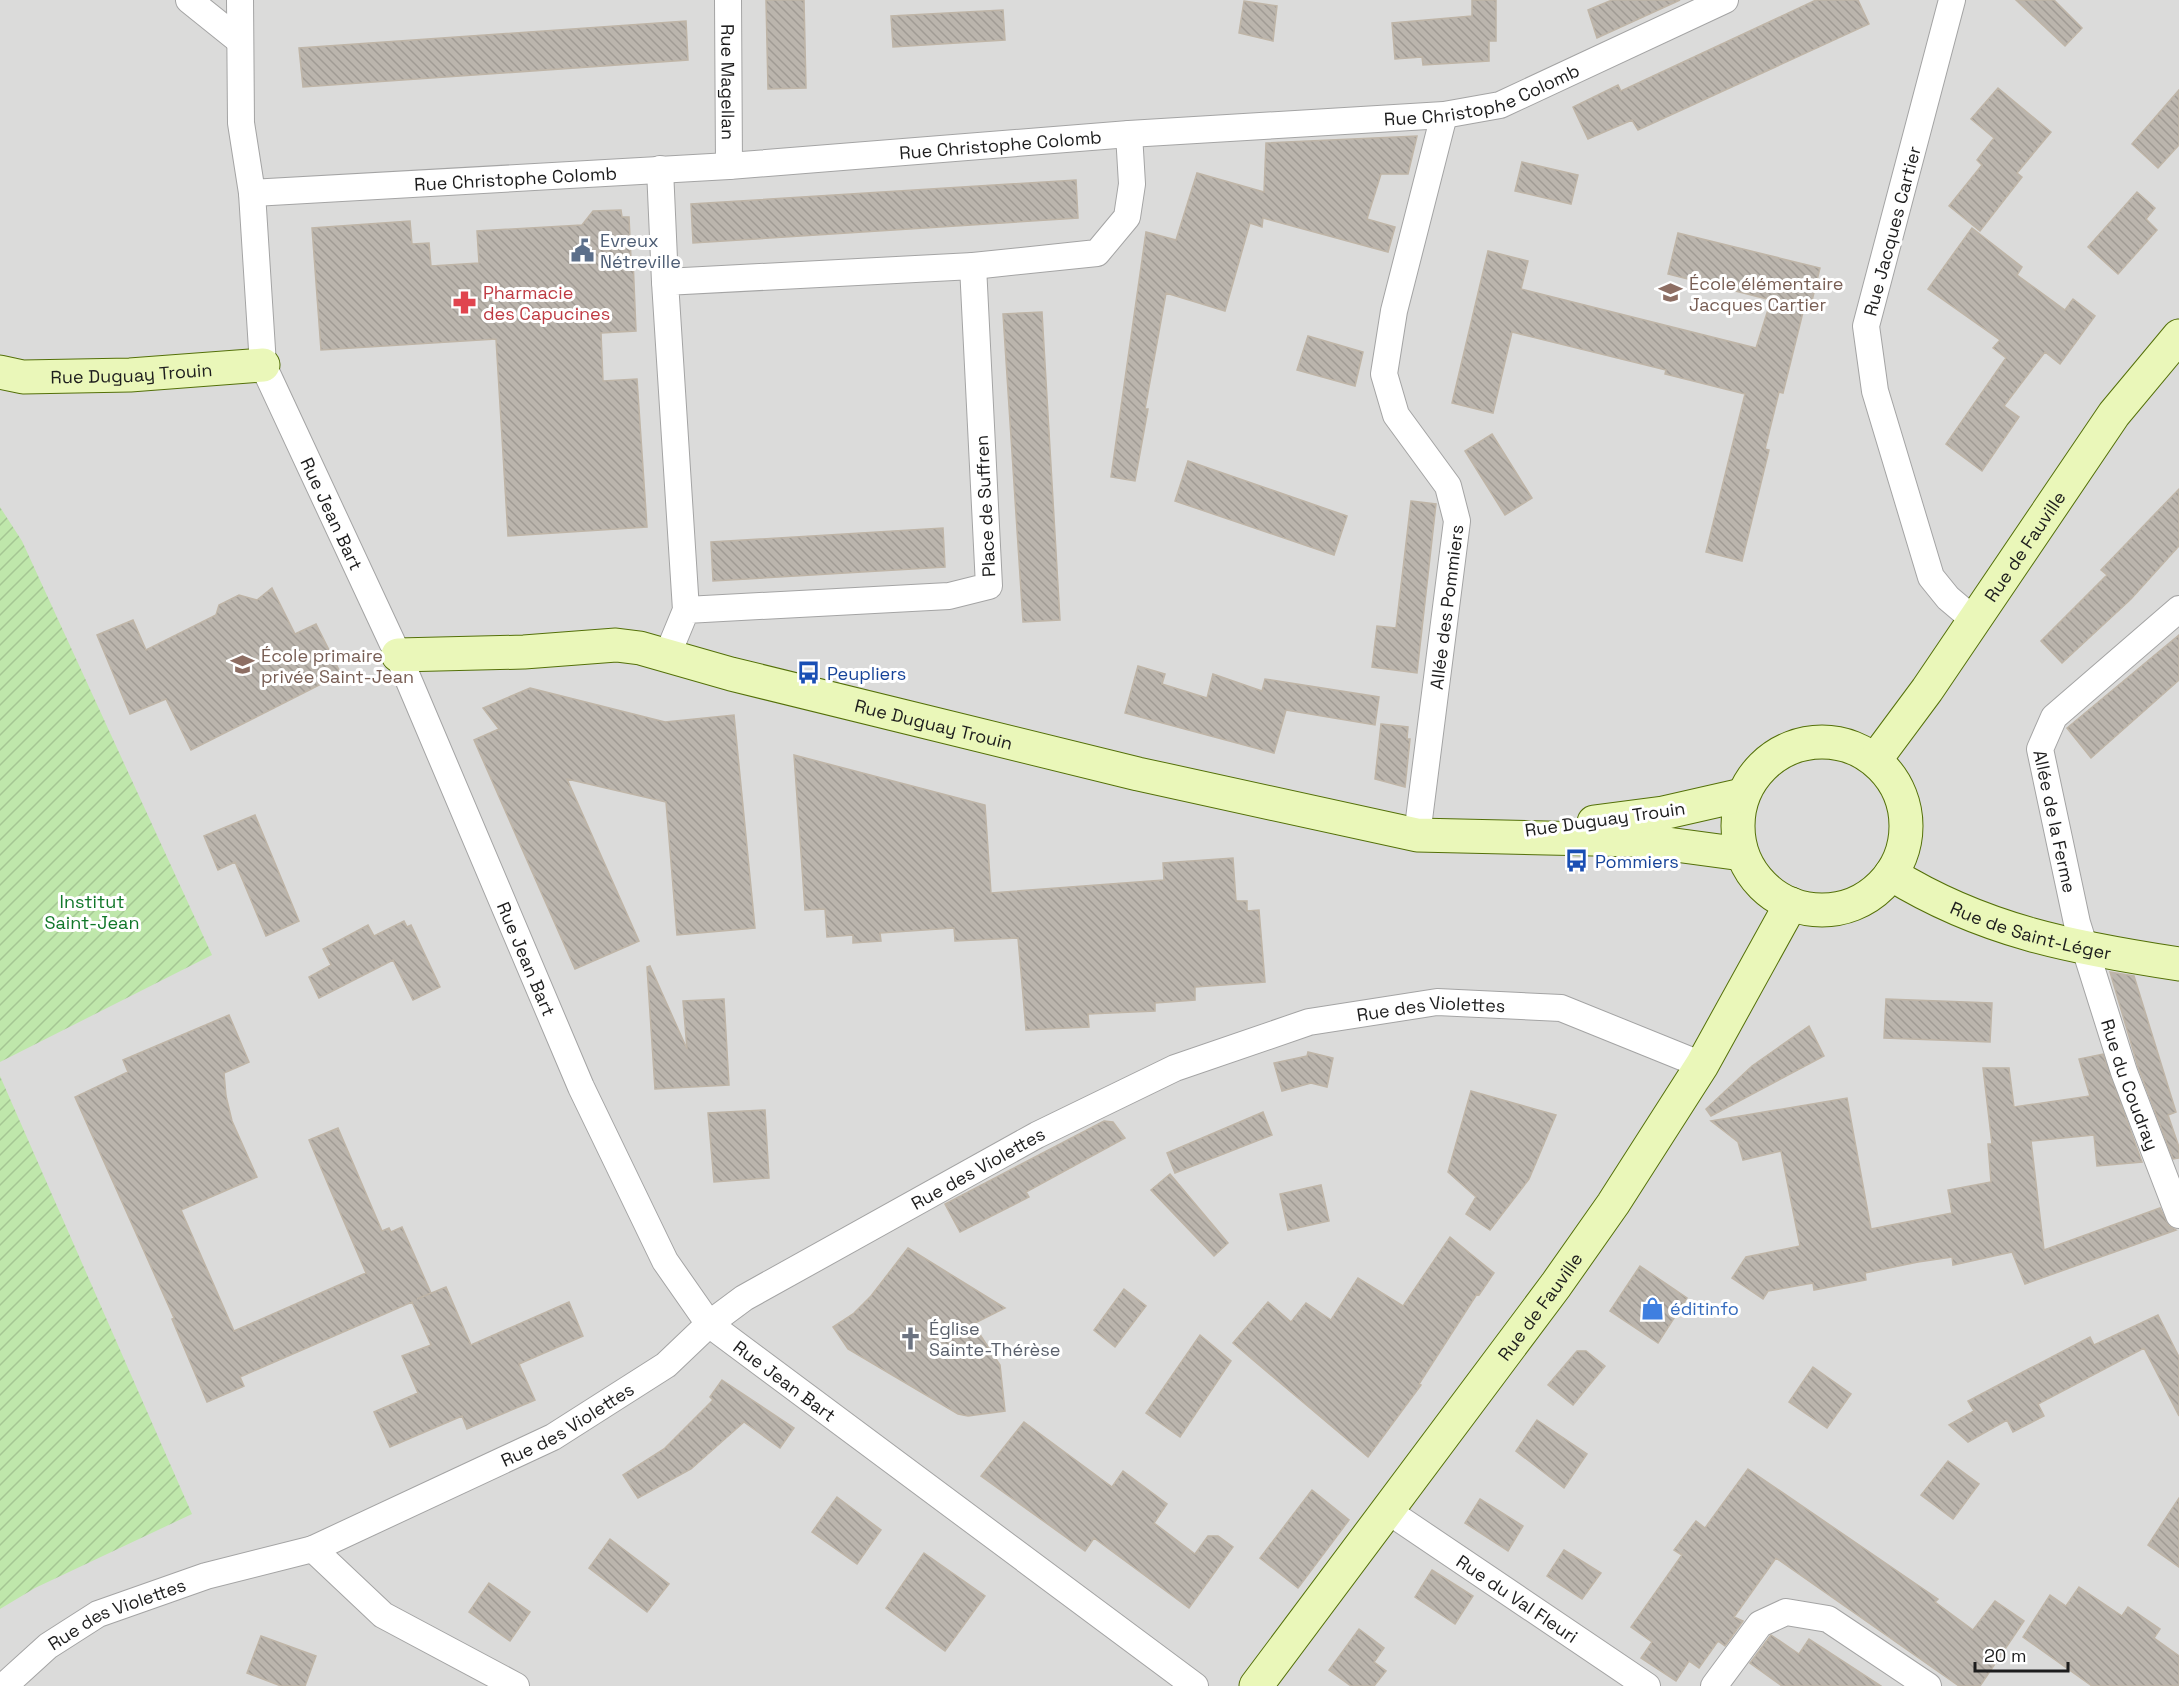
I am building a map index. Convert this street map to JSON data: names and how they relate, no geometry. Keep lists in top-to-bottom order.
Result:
{
  "streets": {
    "street": [
      "Rue Magellan",
      "Rue Christophe Colomb",
      "Rue Jacques Cartier",
      "Rue Duguay Trouin",
      "Place de Suffren",
      "Rue Jean Bart",
      "Rue de Fauville",
      "Allée des Pommiers",
      "Allée de la Ferme",
      "Rue de Saint-Léger",
      "Rue des Violettes",
      "Rue du Coudray",
      "Rue du Val Fleuri"
    ]
  },
  "crossings": [
    ["Rue Magellan", "Rue Christophe Colomb"],
    ["Rue Christophe Colomb", "Rue Jean Bart"],
    ["Rue Christophe Colomb", "Allée des Pommiers"],
    ["Rue Jacques Cartier", "Rue de Fauville"],
    ["Rue Duguay Trouin", "Rue Jean Bart"],
    ["Rue Duguay Trouin", "Rue de Fauville"],
    ["Rue Duguay Trouin", "Allée des Pommiers"],
    ["Rue Duguay Trouin", "Rue de Saint-Léger"],
    ["Rue Jean Bart", "Rue des Violettes"],
    ["Rue de Fauville", "Rue de Saint-Léger"],
    ["Rue de Fauville", "Rue des Violettes"],
    ["Rue de Fauville", "Rue du Val Fleuri"],
    ["Allée de la Ferme", "Rue de Saint-Léger"],
    ["Allée de la Ferme", "Rue du Coudray"],
    ["Rue de Saint-Léger", "Rue du Coudray"]
  ],
  "parks": ["Institut Saint-Jean"],
  "places": {
    "public building": ["Evreux Nétreville"],
    "school or university": ["École élémentaire Jacques Cartier", "École primaire privée Saint-Jean"],
    "pharmacy": ["Pharmacie des Capucines"],
    "bus stop": ["Peupliers", "Pommiers"],
    "shop": ["éditinfo"],
    "church": ["Église Sainte-Thérèse"]
  },
  "scale_bar": "20 m"
}
